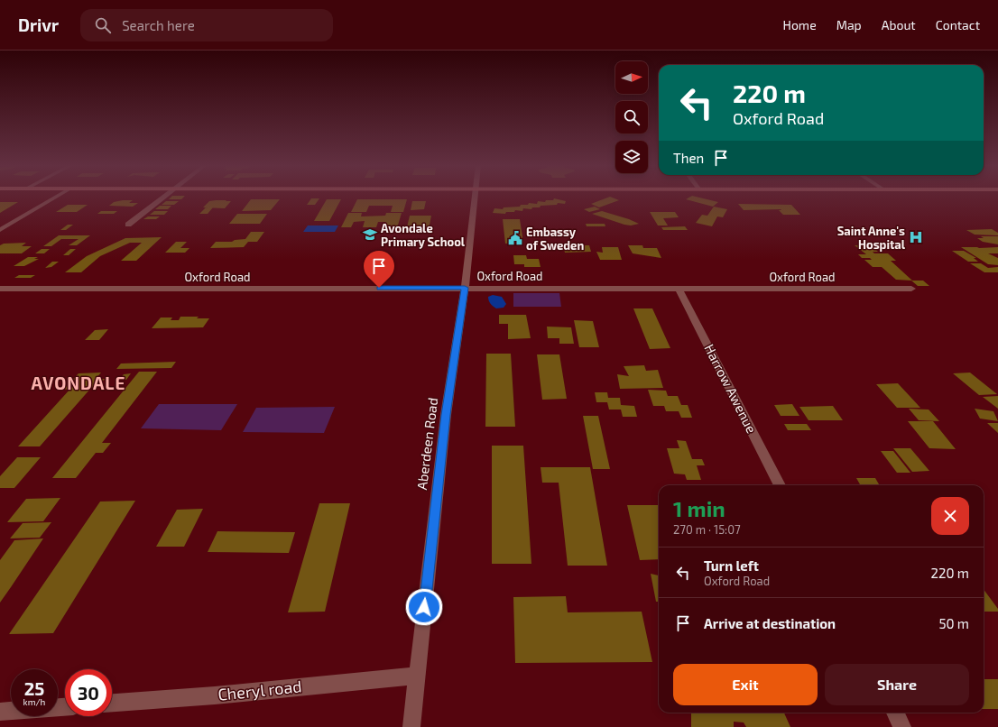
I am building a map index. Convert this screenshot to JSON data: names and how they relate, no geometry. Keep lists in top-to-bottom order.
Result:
{
  "streets": {
    "street": [
      "Oxford Road",
      "Harrow Awenue",
      "Aberdeen Road",
      "Cheryl road"
    ]
  },
  "crossings": [
    ["Oxford Road", "Harrow Awenue"],
    ["Oxford Road", "Aberdeen Road"],
    ["Aberdeen Road", "Cheryl road"]
  ],
  "districts": ["AVONDALE"],
  "places": {
    "school or university": ["Avondale Primary School"],
    "hospital": ["Saint Anne's Hospital"],
    "public building": ["Embassy of Sweden"]
  },
  "north": "right",
  "page": {
    "header": "Drivr",
    "search": "Search here",
    "nav": [
      "Home",
      "Map",
      "About",
      "Contact"
    ],
    "turn": ["220 m", "Oxford Road"],
    "then": "Then",
    "heading": ["1 min", "270 m · 15:07"],
    "list": [
      {
        "name": "Turn left",
        "note": "Oxford Road",
        "value": "220 m"
      },
      {
        "name": "Arrive at destination",
        "value": "50 m"
      }
    ],
    "buttons": ["Exit", "Share"],
    "speed": "25 km/h",
    "limit": "30"
  }
}
